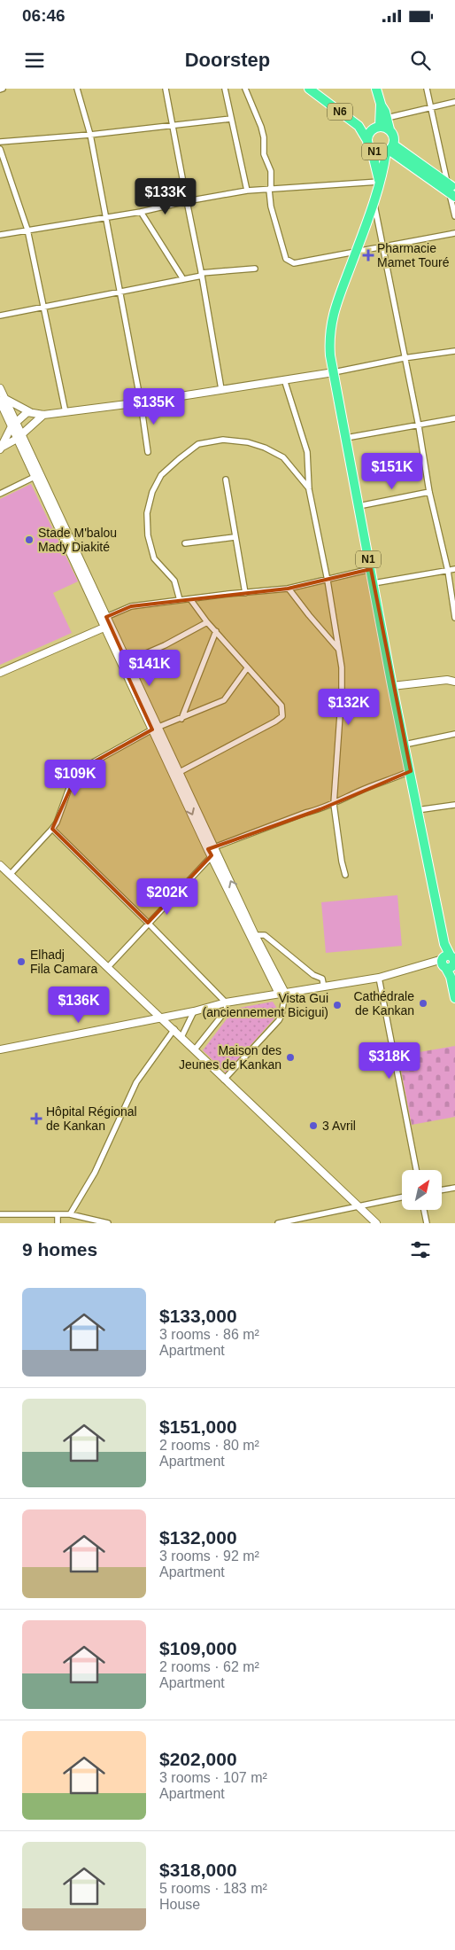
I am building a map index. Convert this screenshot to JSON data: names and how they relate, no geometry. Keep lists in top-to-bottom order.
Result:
{
  "streets": {
    "highway": ["N6", "N1"]
  },
  "crossings": [
    ["N6", "N1"]
  ],
  "places": {
    "health": ["Pharmacie Mamet Touré", "Hôpital Régional de Kankan"],
    "other": [
      "Stade M'balou Mady Diakité",
      "Elhadj Fila Camara",
      "Cathédrale de Kankan",
      "Vista Gui (anciennement Bicigui)",
      "Maison des Jeunes de Kankan",
      "3 Avril"
    ]
  },
  "north": "top right",
  "page": {
    "status": "06:46",
    "header": "Doorstep",
    "price": [
      "$133K",
      "$135K",
      "$151K",
      "$141K",
      "$132K",
      "$109K",
      "$202K",
      "$136K",
      "$318K"
    ],
    "heading": "9 homes",
    "list": [
      {
        "name": "$133,000",
        "note": "3 rooms · 86 m² · Apartment"
      },
      {
        "name": "$151,000",
        "note": "2 rooms · 80 m² · Apartment"
      },
      {
        "name": "$132,000",
        "note": "3 rooms · 92 m² · Apartment"
      },
      {
        "name": "$109,000",
        "note": "2 rooms · 62 m² · Apartment"
      },
      {
        "name": "$202,000",
        "note": "3 rooms · 107 m² · Apartment"
      },
      {
        "name": "$318,000",
        "note": "5 rooms · 183 m² · House"
      }
    ]
  }
}
